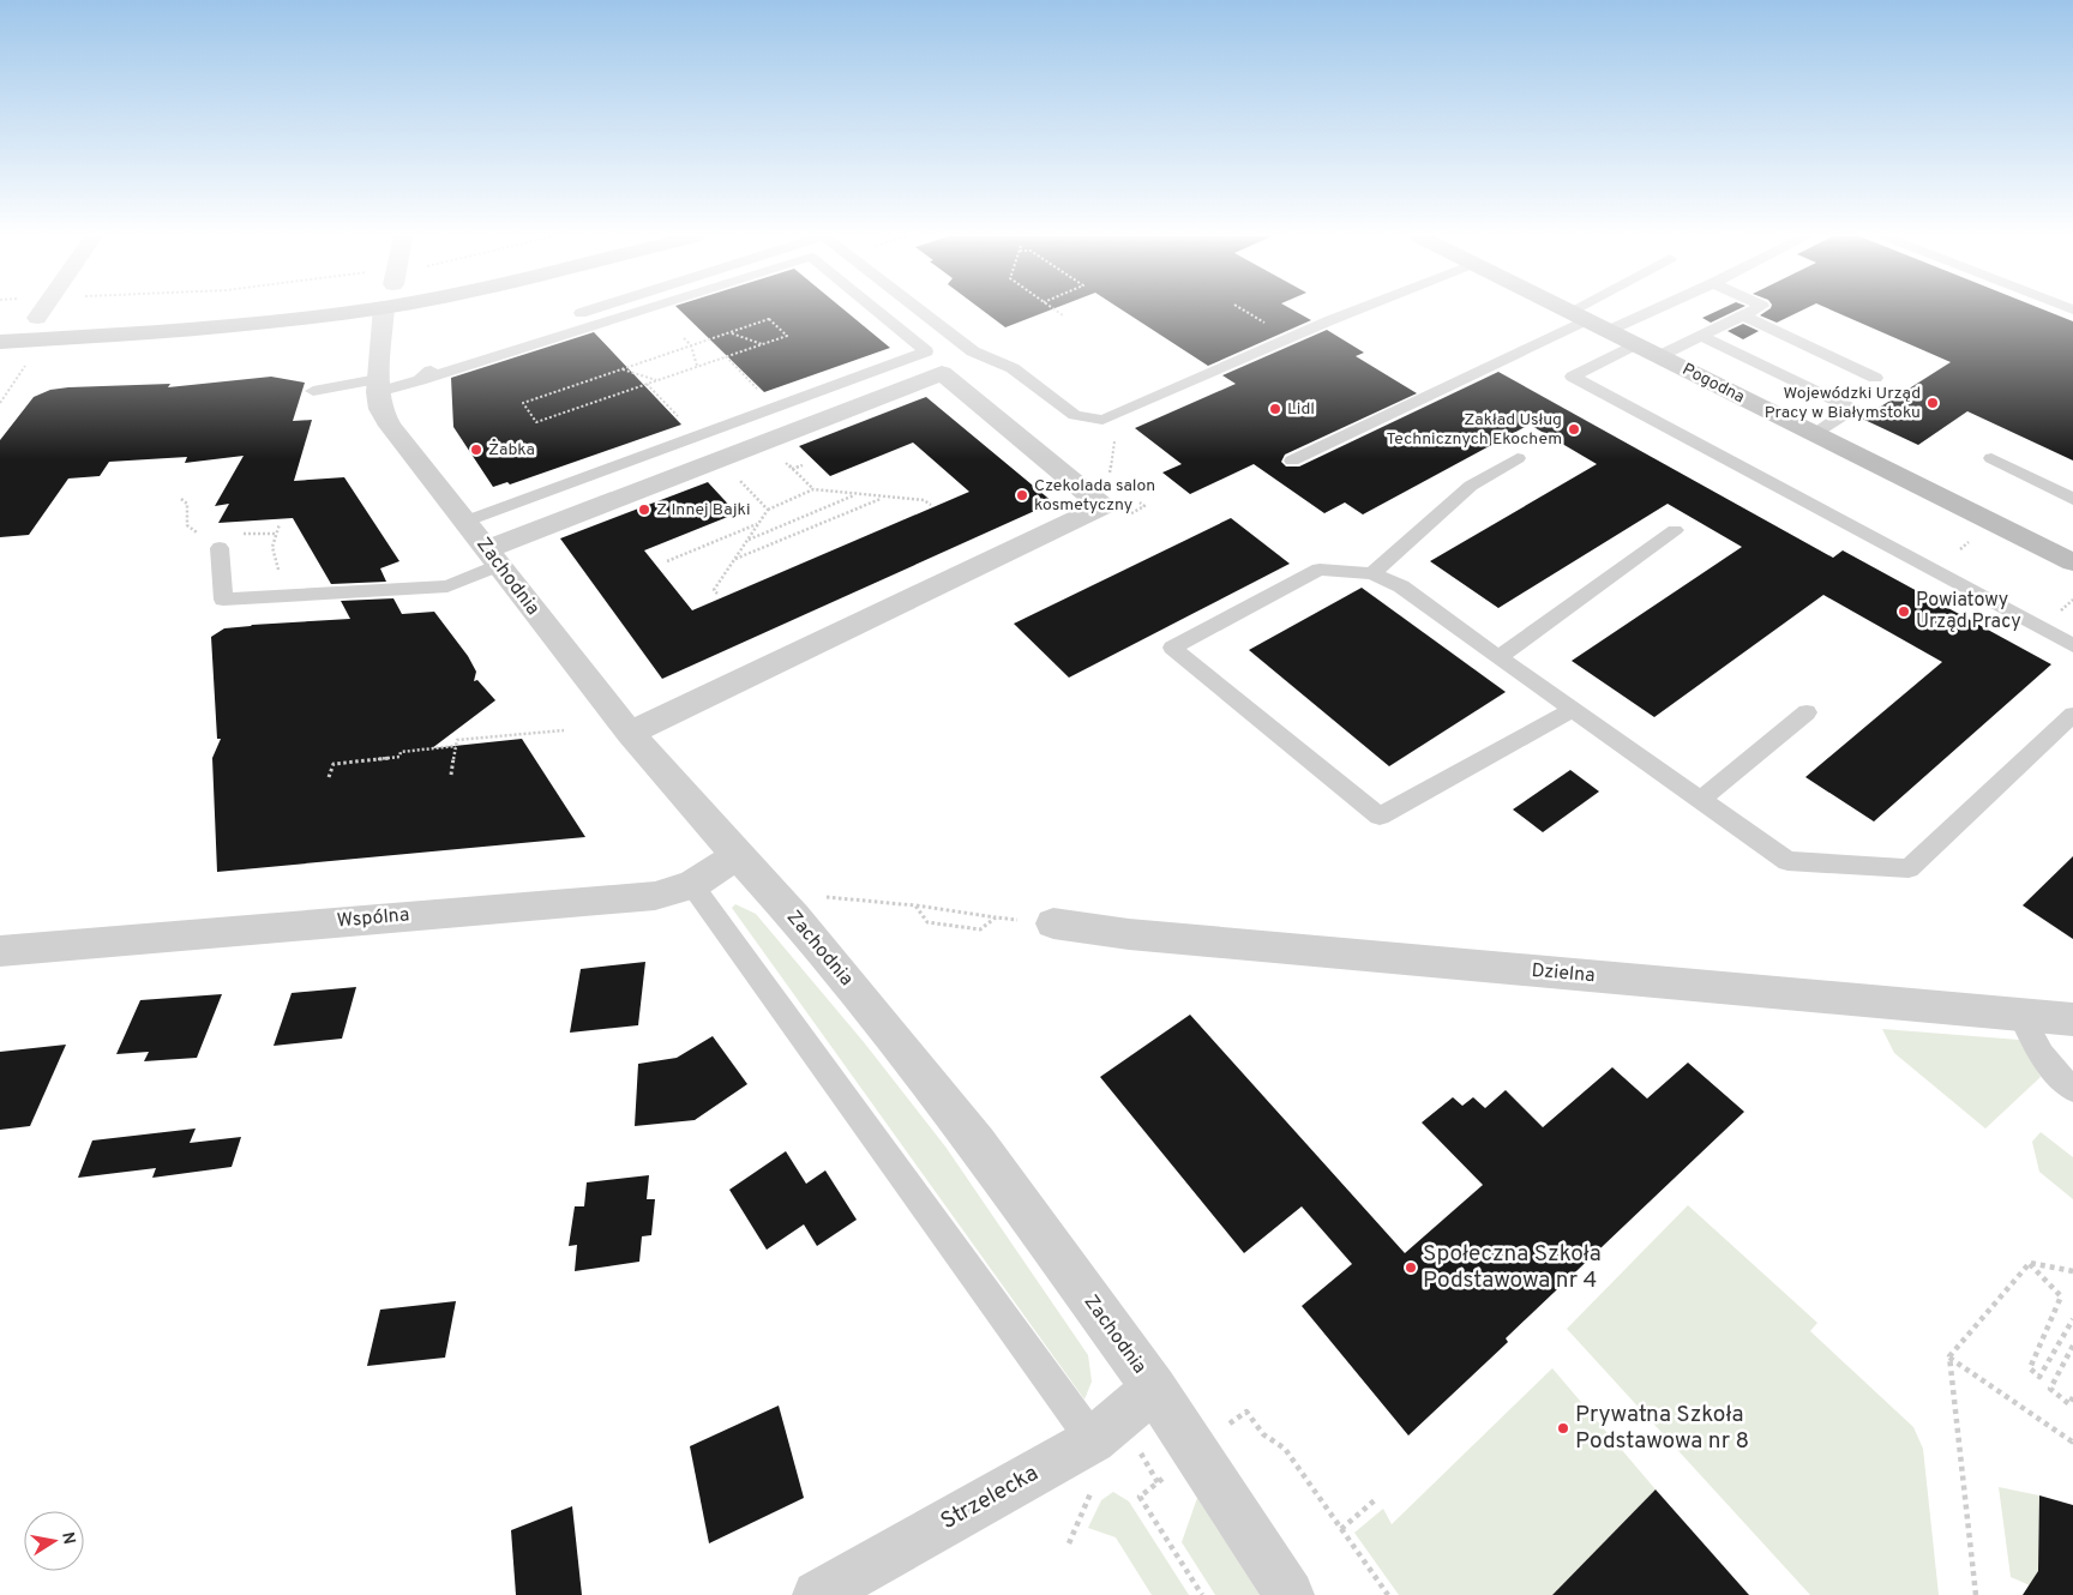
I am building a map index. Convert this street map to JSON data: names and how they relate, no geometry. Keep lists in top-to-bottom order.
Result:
{
  "streets": {
    "main road": ["Pogodna"],
    "street": [
      "Zachodnia",
      "Wspólna",
      "Dzielna",
      "Strzelecka"
    ]
  },
  "crossings": [
    ["Zachodnia", "Wspólna"],
    ["Zachodnia", "Strzelecka"]
  ],
  "places": [
    "Wojewódzki Urząd Pracy w Białymstoku",
    "Lidl",
    "Zakład Usług Technicznych Ekochem",
    "Żabka",
    "Czekolada salon kosmetyczny",
    "Z Innej Bajki",
    "Powiatowy Urząd Pracy",
    "Społeczna Szkoła Podstawowa nr 4",
    "Prywatna Szkoła Podstawowa nr 8"
  ],
  "north": "right"
}
